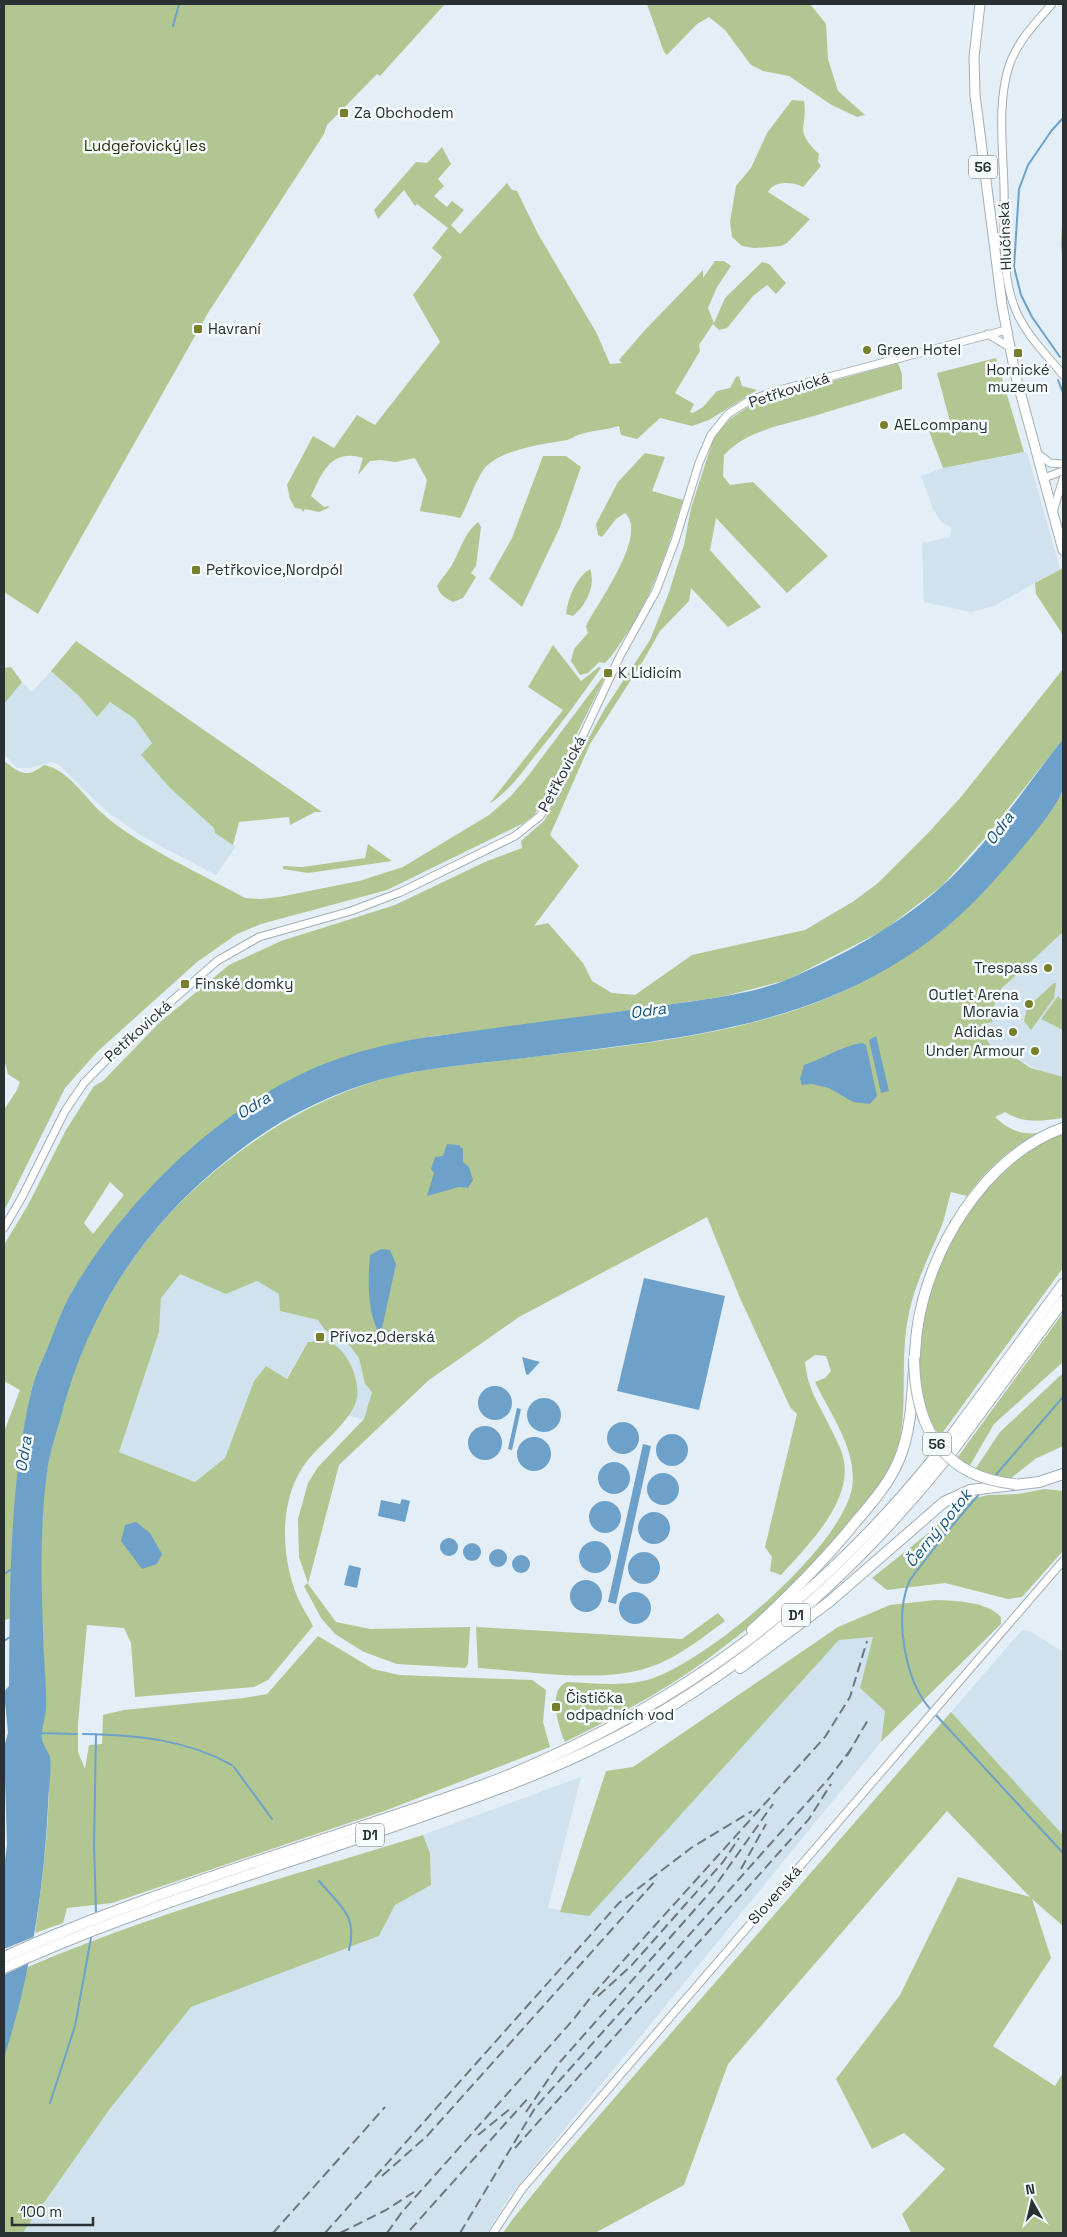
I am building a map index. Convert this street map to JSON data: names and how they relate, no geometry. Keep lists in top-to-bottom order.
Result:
{
  "streets": {
    "highway": ["56", "D1"],
    "street": ["Hlučínská", "Petřkovická", "Slovenská"]
  },
  "crossings": [
    ["56", "Petřkovická"],
    ["56", "D1"]
  ],
  "water": ["Odra", "Černý potok"],
  "parks": ["Ludgeřovický les"],
  "places": {
    "transit": [
      "Za Obchodem",
      "Havraní",
      "Hornické muzeum",
      "Petřkovice,Nordpól",
      "K Lidicím",
      "Finské domky",
      "Přívoz,Oderská",
      "Čistička odpadních vod"
    ],
    "other": [
      "Green Hotel",
      "AELcompany",
      "Trespass",
      "Outlet Arena Moravia",
      "Adidas",
      "Under Armour"
    ]
  },
  "scale_bar": "100 m",
  "north": "top"
}
